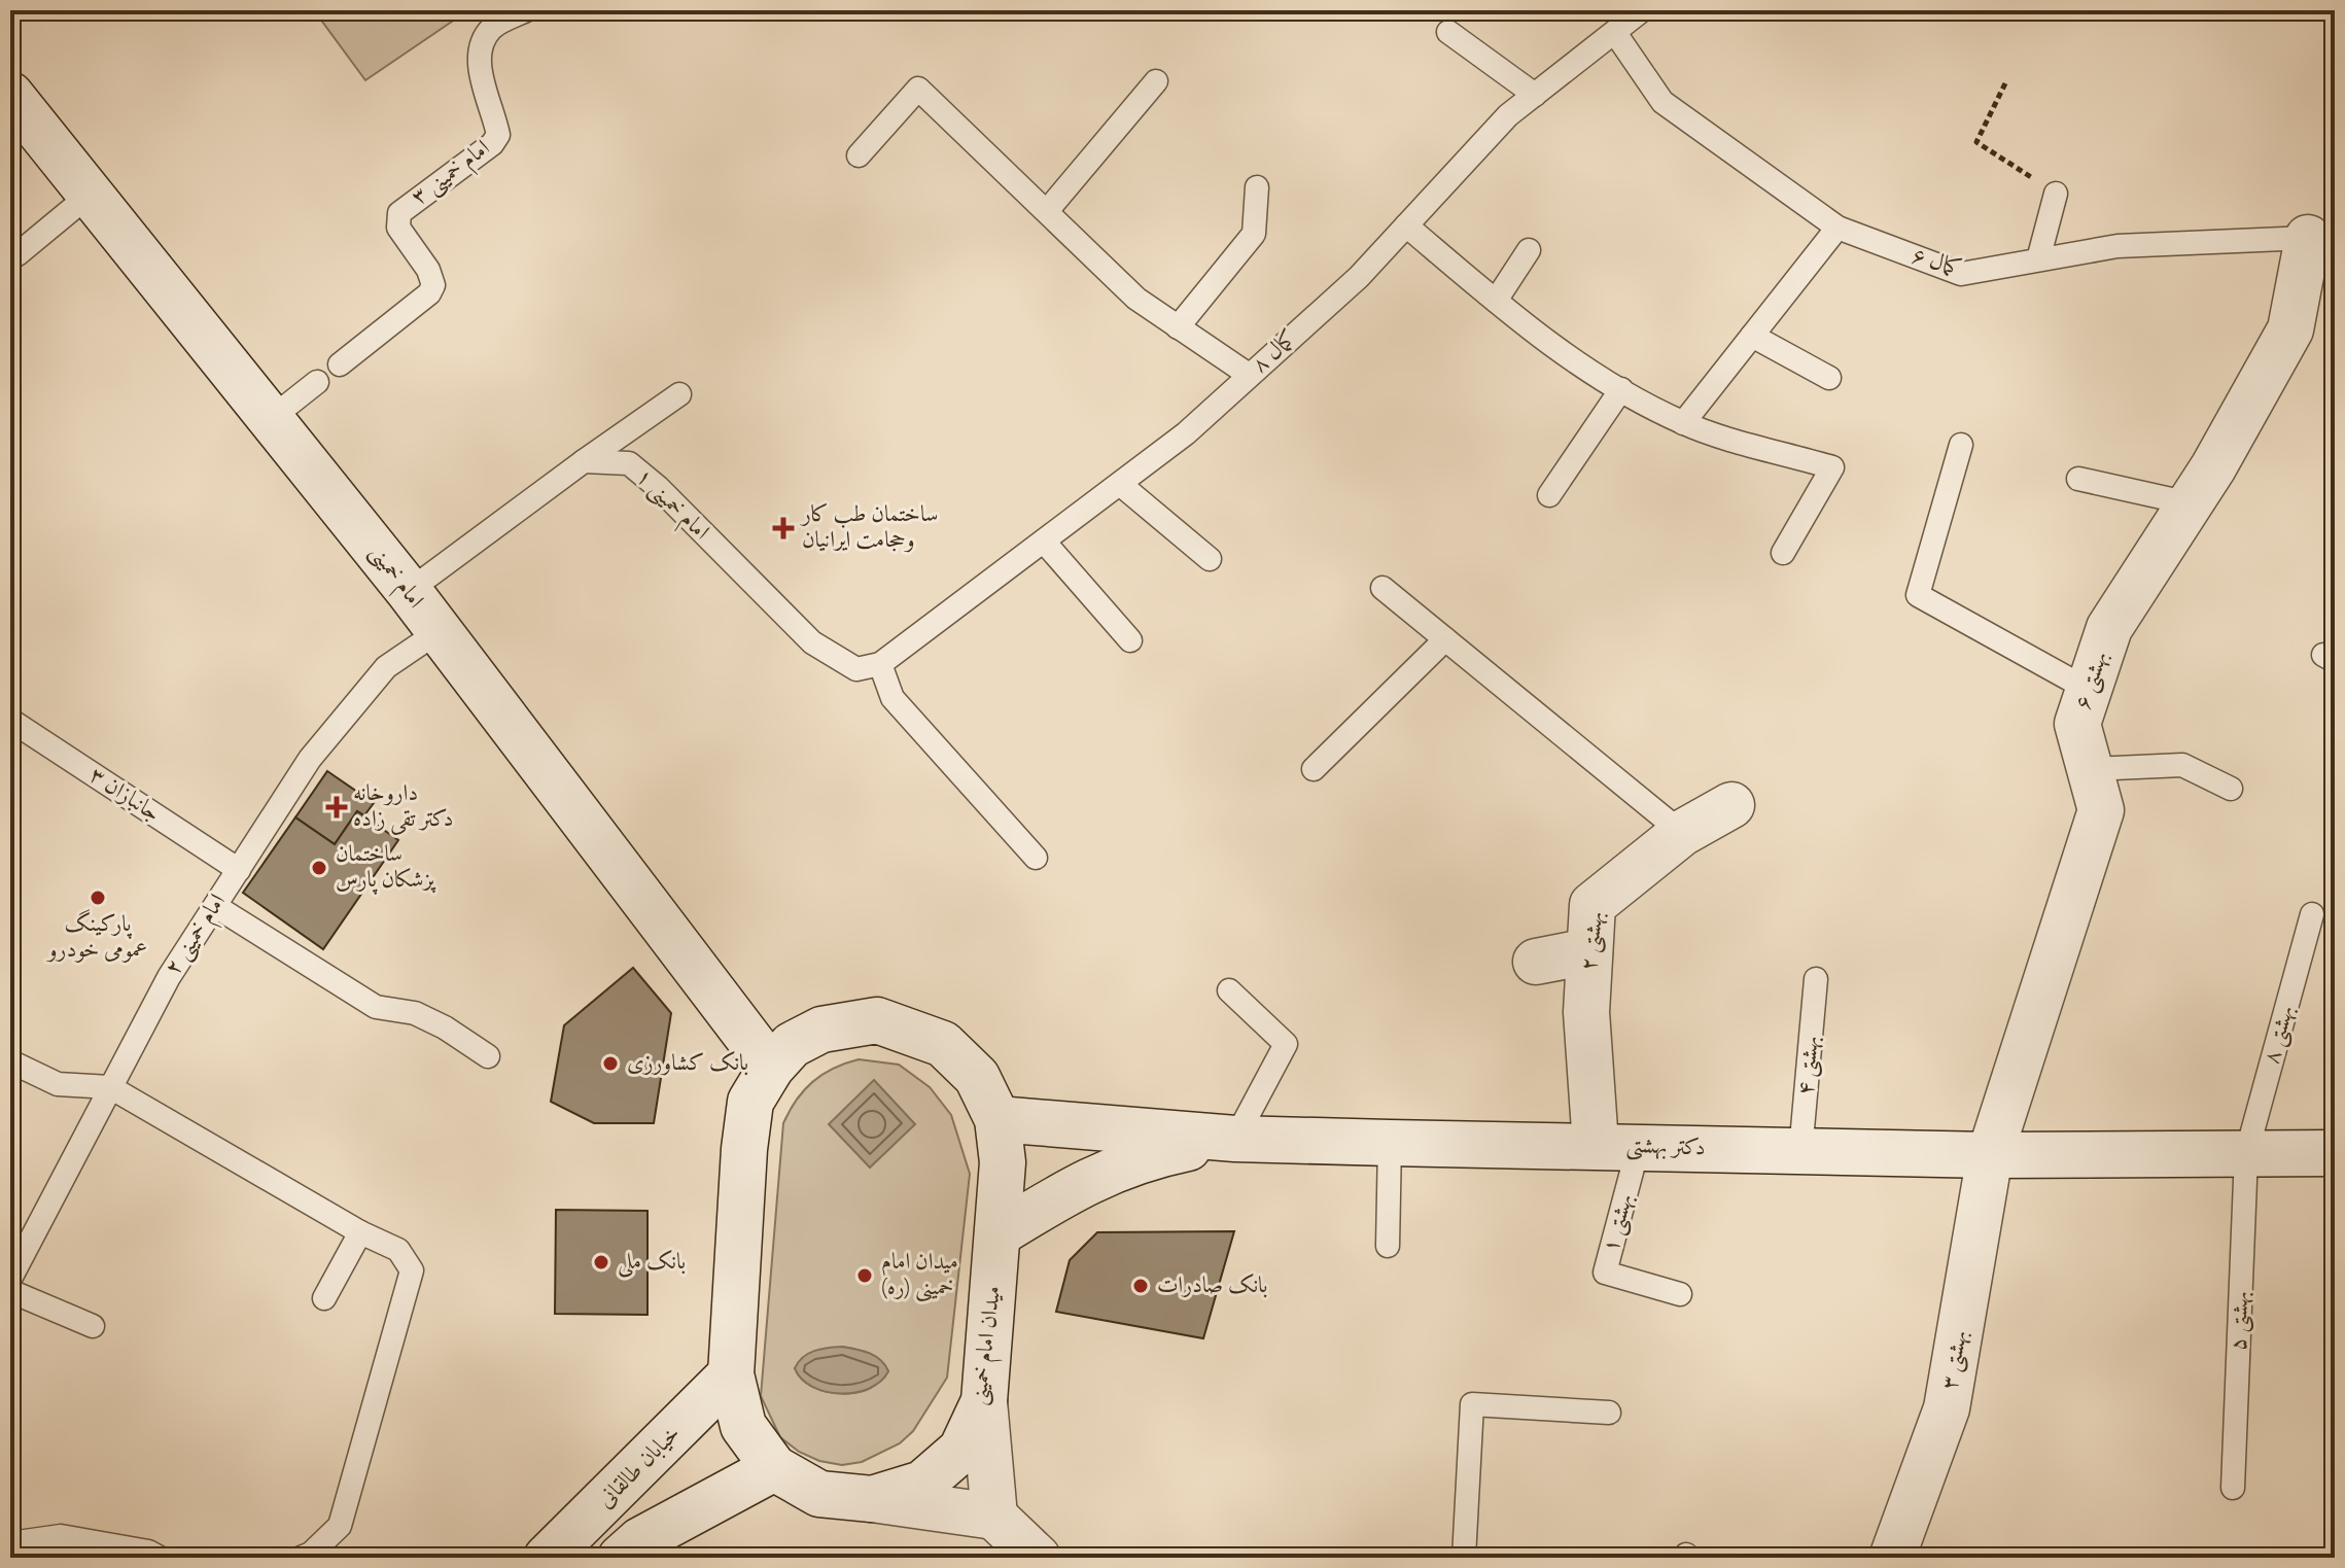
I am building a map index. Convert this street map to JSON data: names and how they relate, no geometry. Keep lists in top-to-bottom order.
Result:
{
  "streets": {
    "main road": [
      "امام خمینی",
      "بهشتی ۶",
      "بهشتی ۲",
      "دکتر بهشتی",
      "میدان امام خمینی",
      "بهشتی ۳",
      "خیابان طالقانی"
    ],
    "lane": [
      "امام خمینی ۳",
      "کمال ۶",
      "کمال ۸",
      "امام خمینی ۱",
      "جانبازان ۳",
      "امام خمینی ۲",
      "بهشتی ۸",
      "بهشتی ۴",
      "بهشتی ۱",
      "بهشتی ۵"
    ]
  },
  "crossings": [
    ["کمال ۶", "کمال ۸"],
    ["کمال ۶", "بهشتی ۶"],
    ["کمال ۸", "امام خمینی ۱"],
    ["امام خمینی", "امام خمینی ۲"],
    ["امام خمینی", "میدان امام خمینی"],
    ["بهشتی ۶", "دکتر بهشتی"],
    ["بهشتی ۶", "بهشتی ۳"],
    ["جانبازان ۳", "امام خمینی ۲"],
    ["بهشتی ۲", "دکتر بهشتی"],
    ["بهشتی ۲", "بهشتی ۱"],
    ["بهشتی ۸", "دکتر بهشتی"],
    ["بهشتی ۸", "بهشتی ۵"],
    ["بهشتی ۴", "دکتر بهشتی"],
    ["دکتر بهشتی", "بهشتی ۱"],
    ["دکتر بهشتی", "بهشتی ۵"],
    ["دکتر بهشتی", "میدان امام خمینی"],
    ["دکتر بهشتی", "بهشتی ۳"],
    ["میدان امام خمینی", "خیابان طالقانی"]
  ],
  "places": {
    "health": ["ساختمان طب کار و‌حجامت ایرانیان", "داروخانه دکتر تقی زاده"],
    "other": [
      "ساختمان پزشکان پارس",
      "پارکینگ عمومی خودرو",
      "بانک کشاورزی",
      "بانک ملی",
      "میدان امام خمینی (ره)",
      "بانک صادرات"
    ]
  }
}
